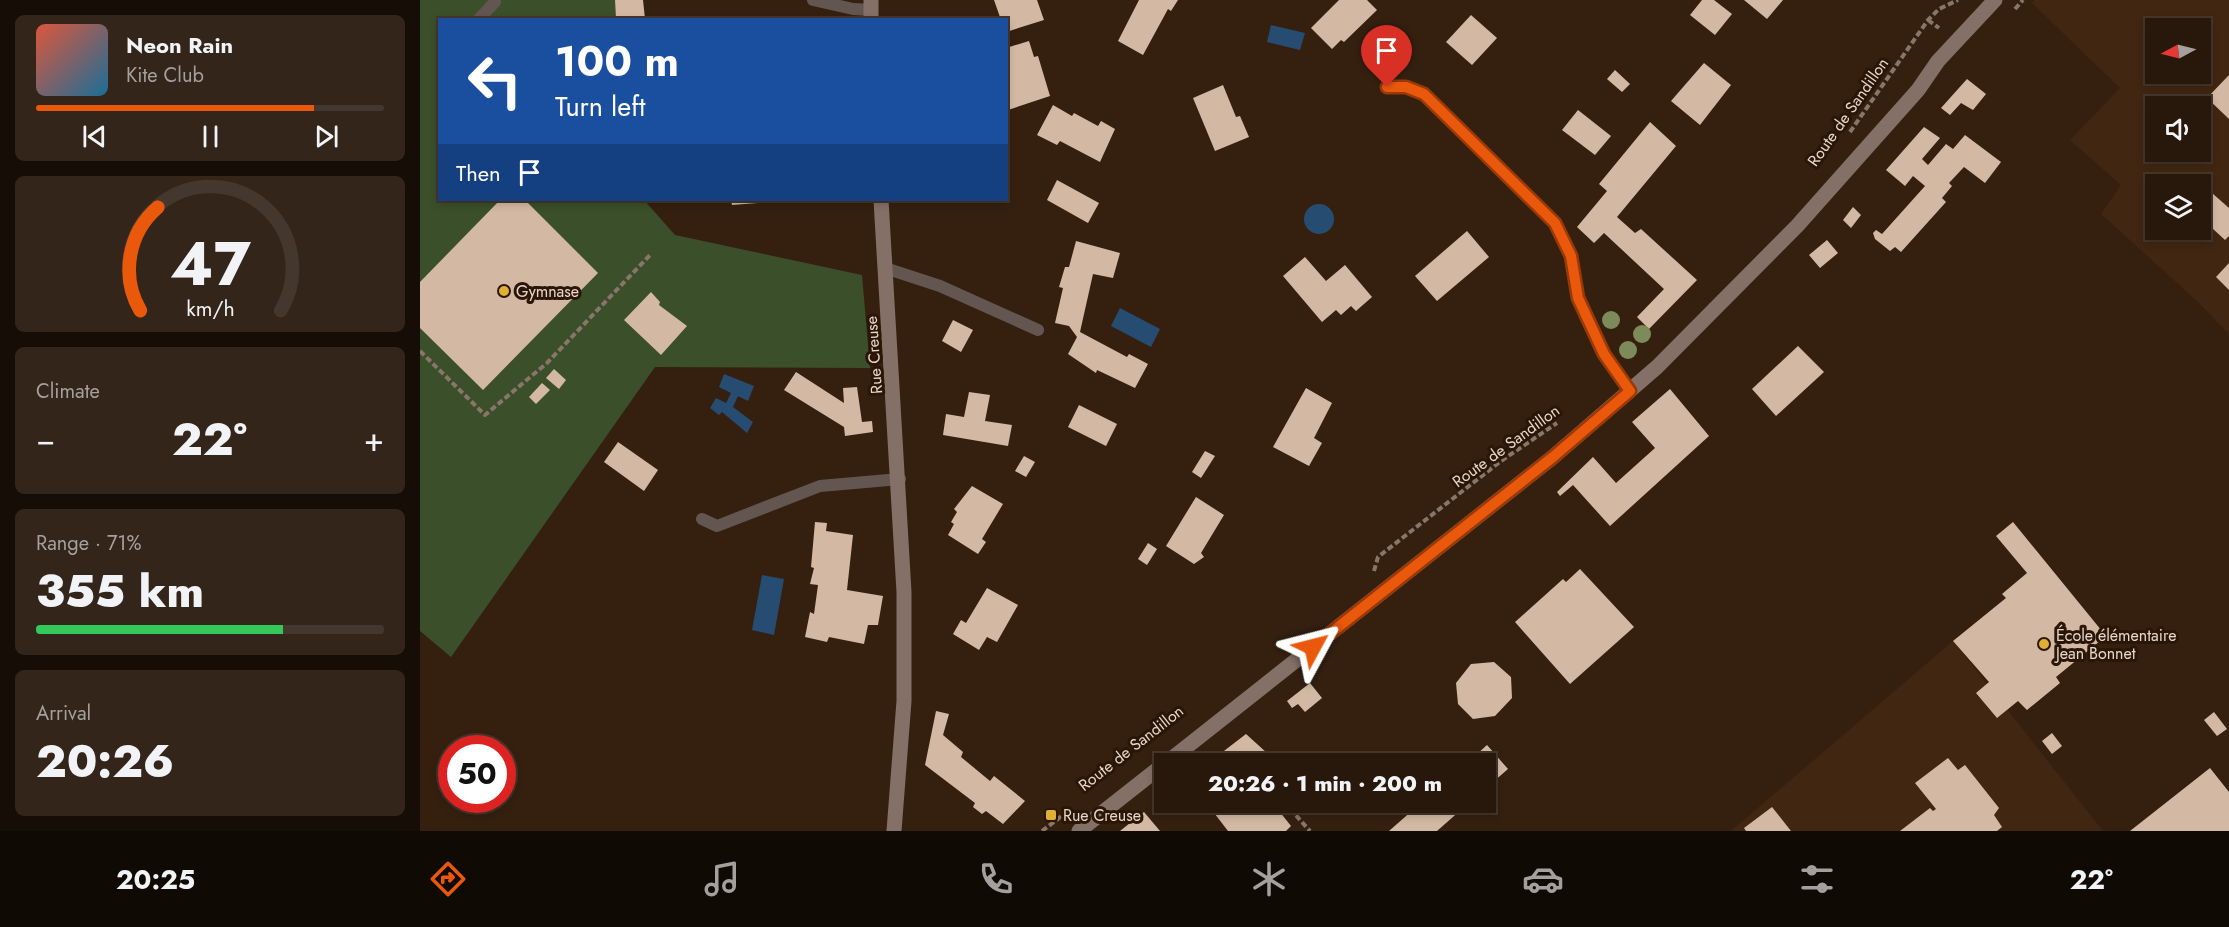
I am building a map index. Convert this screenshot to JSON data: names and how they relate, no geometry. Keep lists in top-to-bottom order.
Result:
{
  "streets": {
    "main road": ["Rue Creuse"],
    "path": ["Route de Sandillon"]
  },
  "places": {
    "other": ["Gymnase", "École élémentaire Jean Bonnet"],
    "transit": ["Rue Creuse"]
  },
  "north": "left",
  "page": {
    "turn": ["100 m", "Turn left"],
    "song": ["Neon Rain", "Kite Club"],
    "then": "Then",
    "tile": [
      "Climate",
      ["Range · 71%", "355 km"],
      ["Arrival", "20:26"]
    ],
    "heat": ["−", "22°", "+"],
    "limit": "50",
    "trip": "20:26 · 1 min · 200 m",
    "tabs": ["20:25", "22°"],
    "gauge": ["47", "km/h"]
  }
}
